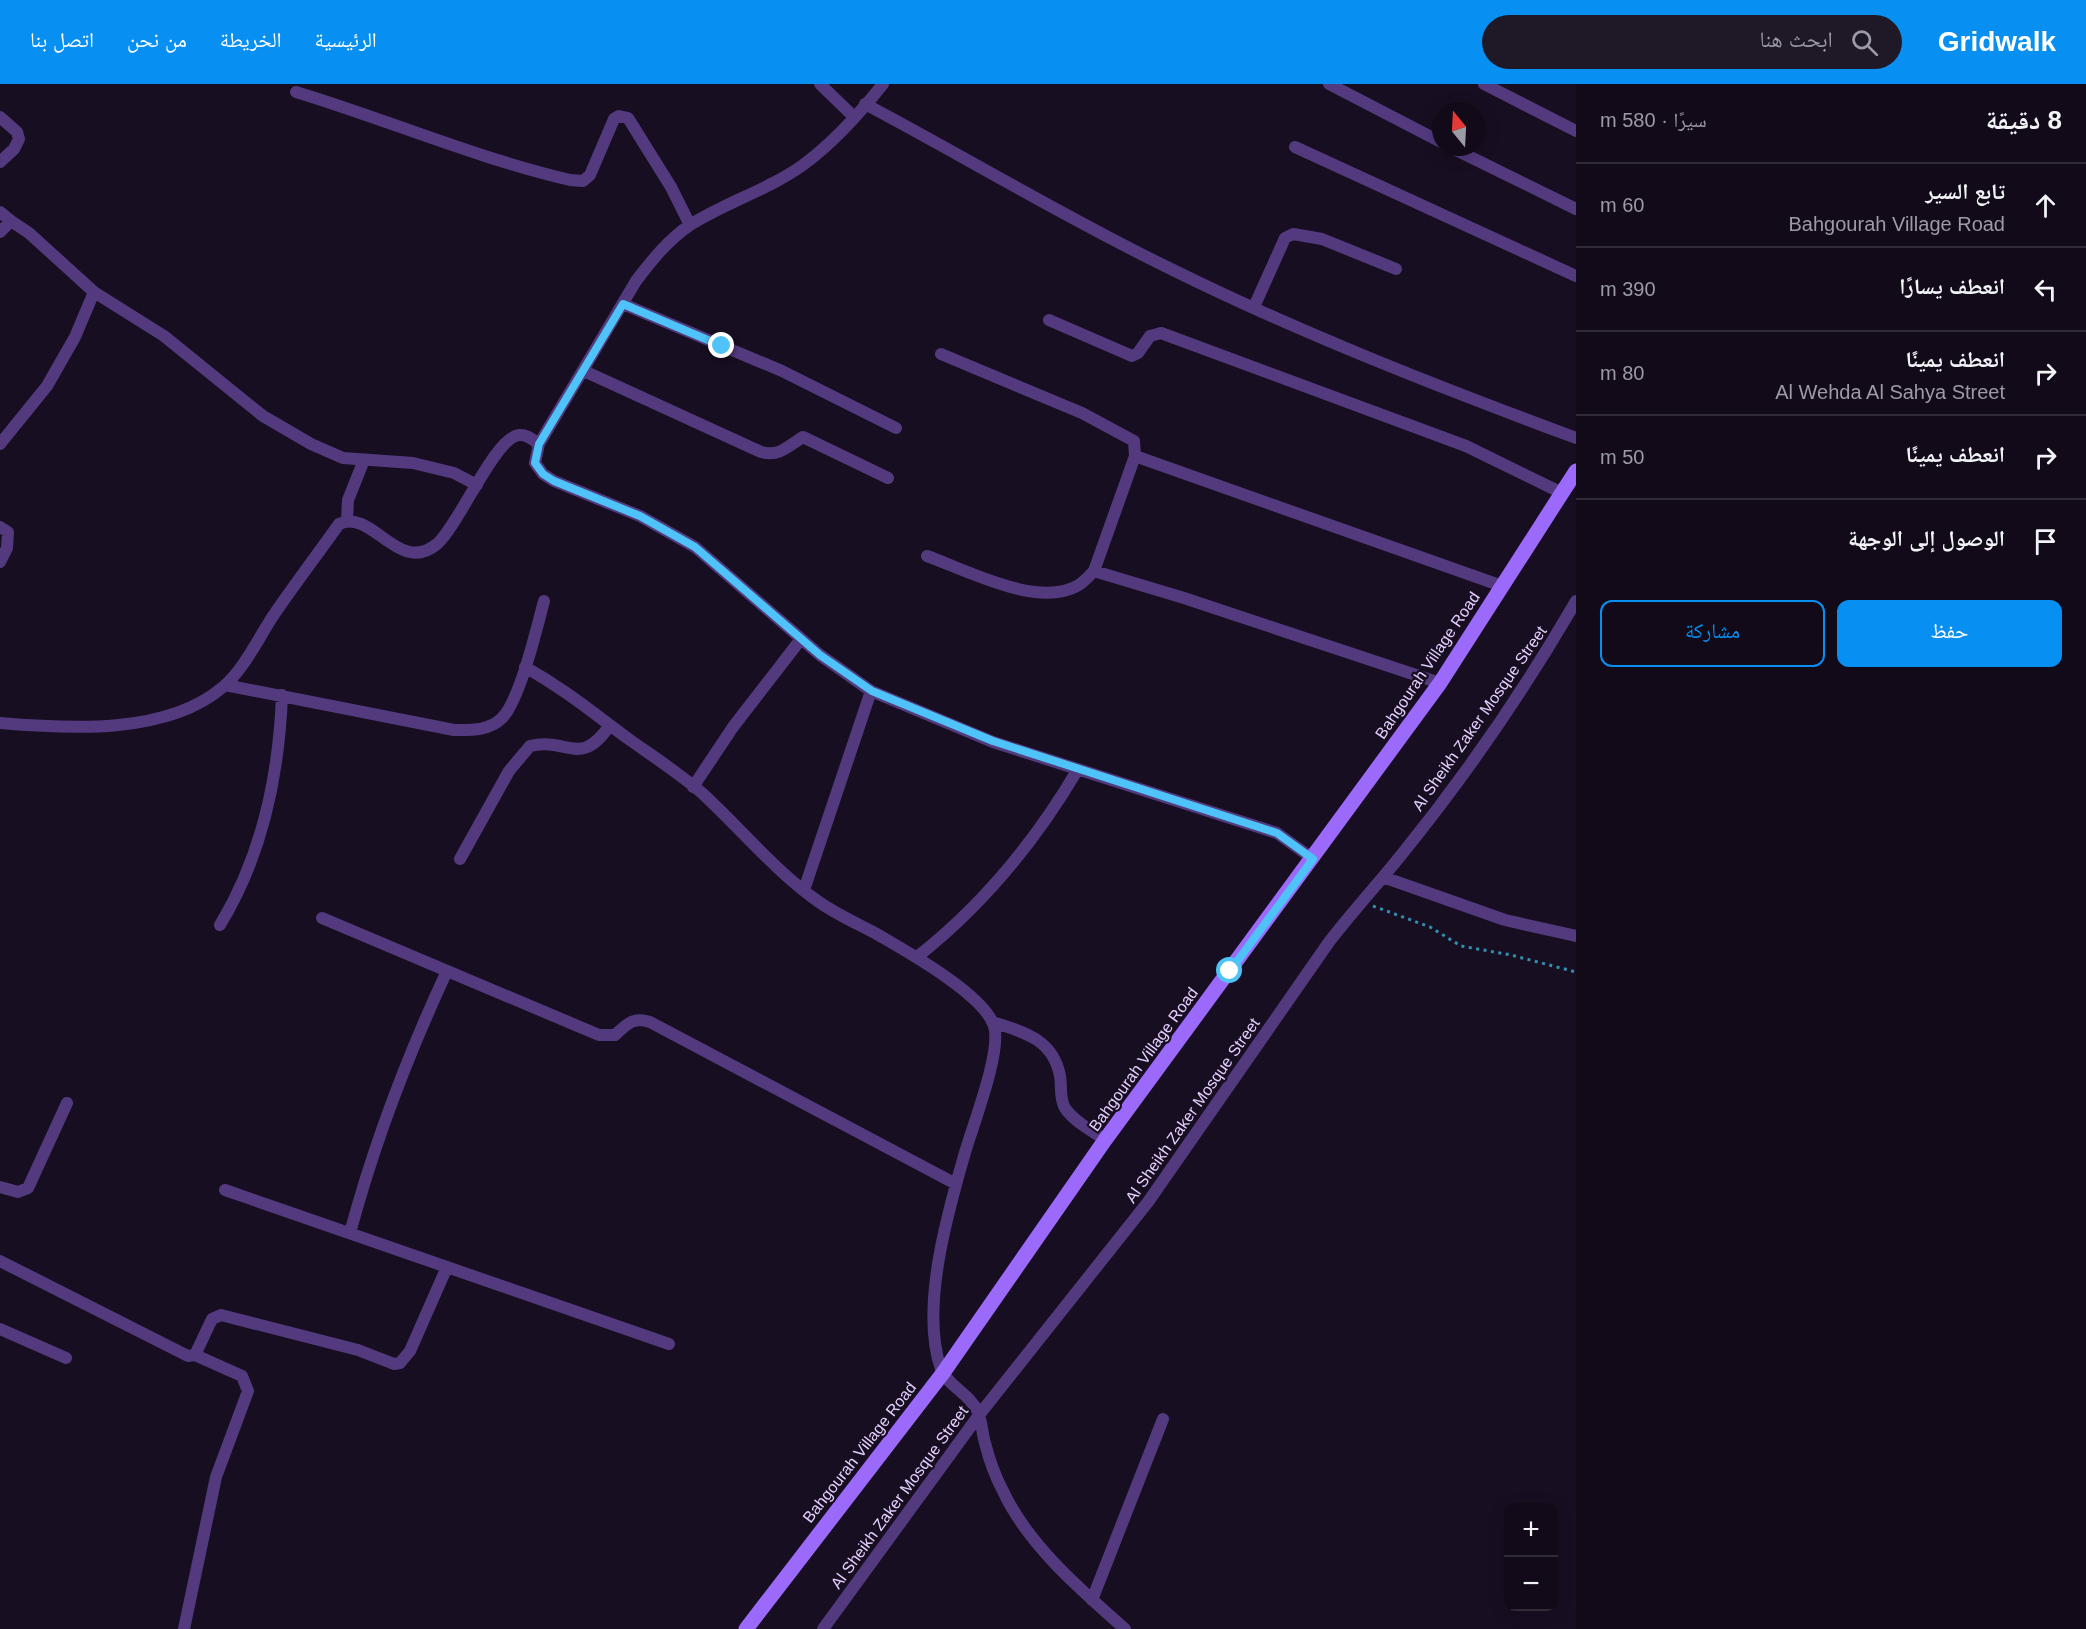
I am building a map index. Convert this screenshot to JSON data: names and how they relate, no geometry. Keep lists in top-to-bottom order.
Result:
{
  "streets": {
    "street": ["Bahgourah Village Road", "Al Sheikh Zaker Mosque Street"]
  },
  "north": "top",
  "page": {
    "header": "Gridwalk",
    "search": "ابحث هنا",
    "nav": [
      "الرئيسية",
      "الخريطة",
      "من نحن",
      "اتصل بنا"
    ],
    "heading": ["8 دقيقة", "سيرًا · 580 m"],
    "list": [
      ["تابع السير", "Bahgourah Village Road", "60 m"],
      ["انعطف يسارًا", "390 m"],
      ["انعطف يمينًا", "Al Wehda Al Sahya Street", "80 m"],
      ["انعطف يمينًا", "50 m"],
      "الوصول إلى الوجهة"
    ],
    "buttons": ["حفظ", "مشاركة"],
    "map_buttons": ["+", "−"]
  }
}
